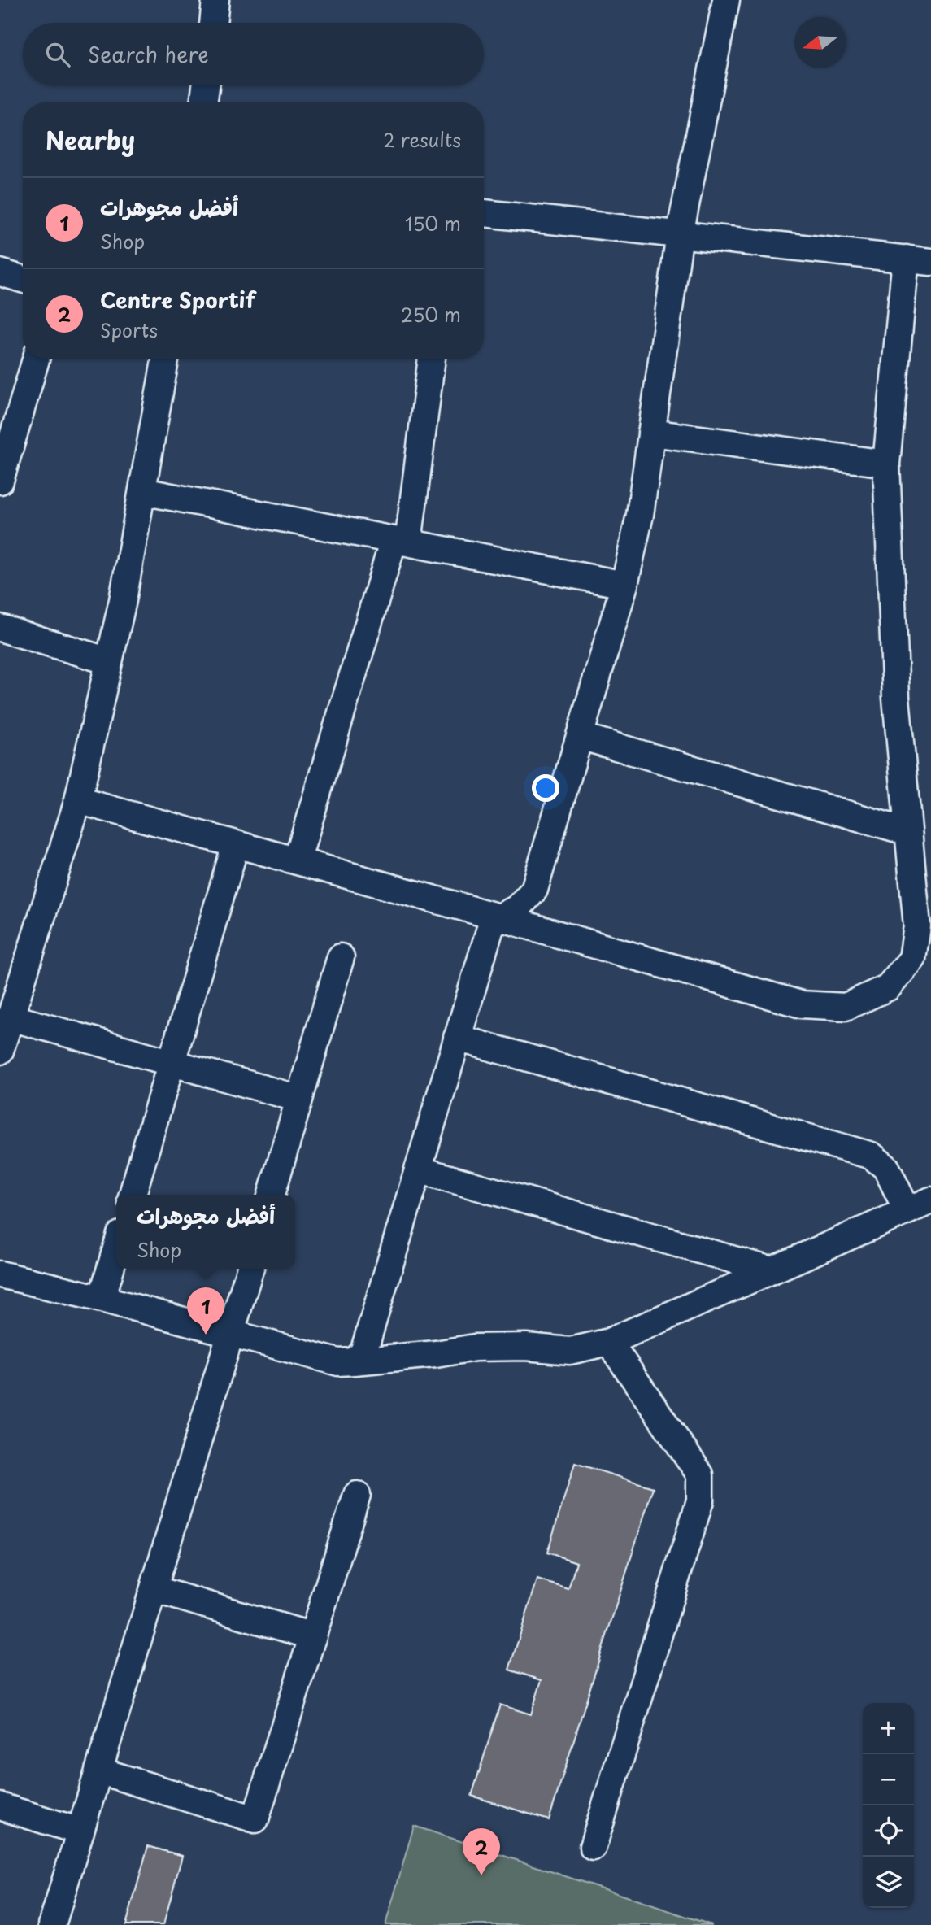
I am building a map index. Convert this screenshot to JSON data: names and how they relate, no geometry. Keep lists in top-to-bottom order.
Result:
{
  "north": "left",
  "page": {
    "search": "Search here",
    "heading": ["Nearby", "2 results"],
    "list": [
      {
        "mark": "1",
        "name": "أفضل مجوهرات",
        "note": "Shop",
        "value": "150 m"
      },
      {
        "mark": "2",
        "name": "Centre Sportif",
        "note": "Sports",
        "value": "250 m"
      }
    ],
    "popup": ["أفضل مجوهرات", "Shop"],
    "pins": ["1", "2"],
    "map_buttons": ["+", "−"]
  }
}
